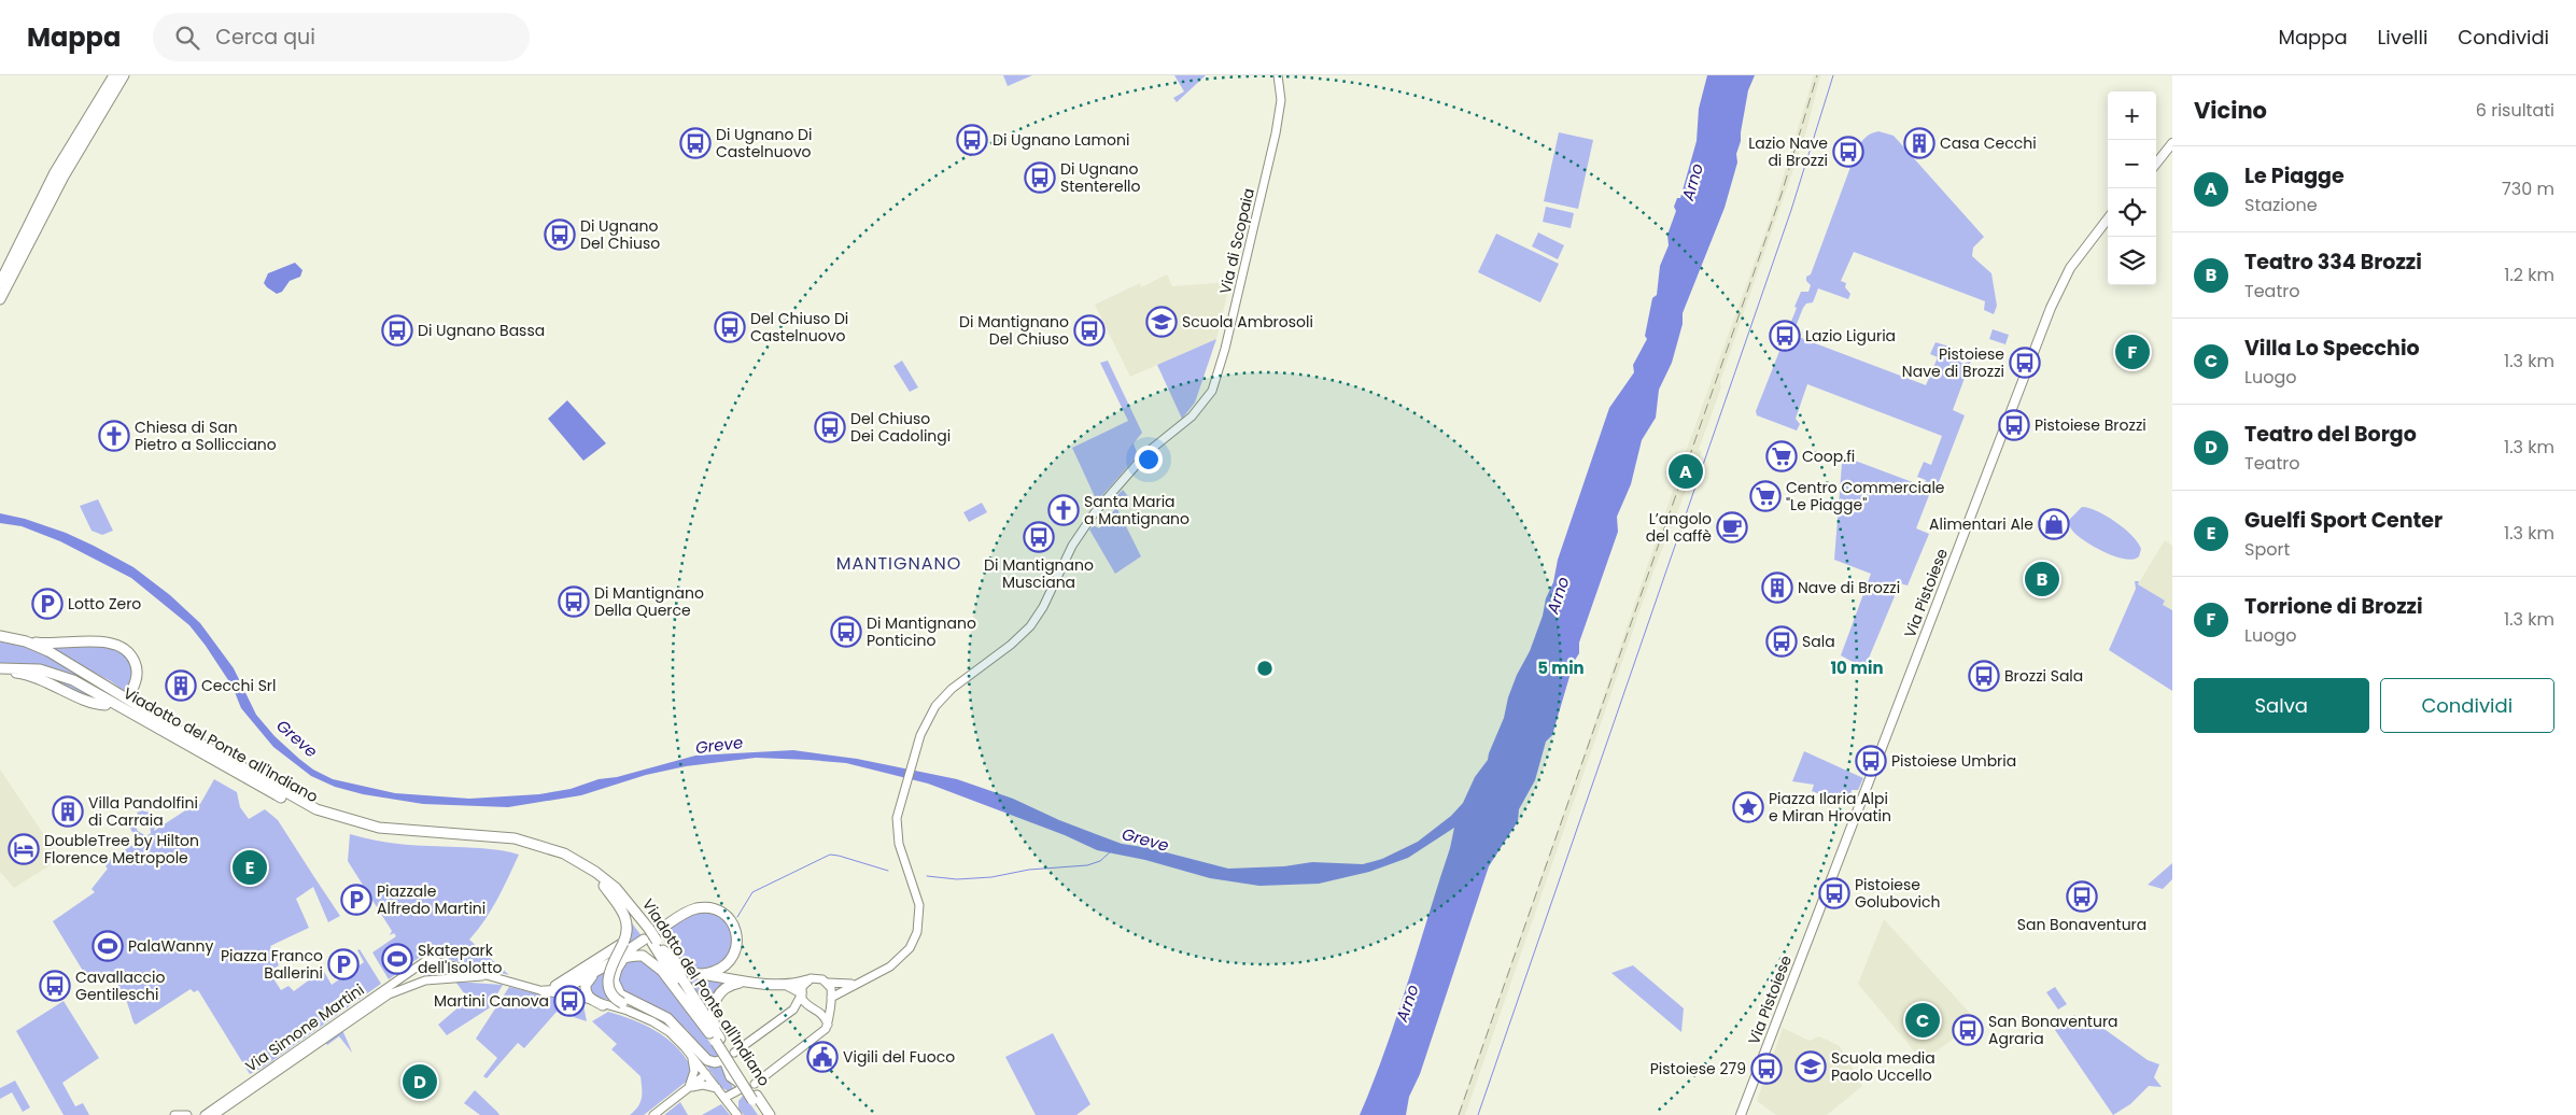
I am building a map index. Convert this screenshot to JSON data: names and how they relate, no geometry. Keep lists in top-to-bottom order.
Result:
{
  "streets": {
    "highway": ["Viadotto del Ponte all'Indiano"],
    "main road": ["Via Pistoiese"],
    "street": ["Via di Scopaia", "Via Simone Martini"]
  },
  "districts": ["MANTIGNANO"],
  "water": ["Arno", "Greve"],
  "places": {
    "bus stop": [
      "Di Ugnano Lamoni",
      "Di Ugnano Di Castelnuovo",
      "Lazio Nave di Brozzi",
      "Di Ugnano Stenterello",
      "Di Ugnano Del Chiuso",
      "Del Chiuso Di Castelnuovo",
      "Di Ugnano Bassa",
      "Di Mantignano Del Chiuso",
      "Lazio Liguria",
      "Pistoiese Nave di Brozzi",
      "Pistoiese Brozzi",
      "Del Chiuso Dei Cadolingi",
      "Di Mantignano Musciana",
      "Di Mantignano Della Querce",
      "Di Mantignano Ponticino",
      "Sala",
      "Brozzi Sala",
      "Pistoiese Umbria",
      "Pistoiese Golubovich",
      "San Bonaventura",
      "Cavallaccio Gentileschi",
      "Martini Canova",
      "San Bonaventura Agraria",
      "Pistoiese 279"
    ],
    "building": [
      "Casa Cecchi",
      "Nave di Brozzi",
      "Cecchi Srl",
      "Villa Pandolfini di Carraia"
    ],
    "school or university": ["Scuola Ambrosoli", "Scuola media Paolo Uccello"],
    "church": ["Chiesa di San Pietro a Sollicciano", "Santa Maria a Mantignano"],
    "supermarket": ["Coop.fi", "Centro Commerciale \"Le Piagge\""],
    "shop": ["Alimentari Ale"],
    "cafe": ["L’angolo del caffè"],
    "parking": ["Lotto Zero", "Piazzale Alfredo Martini", "Piazza Franco Ballerini"],
    "place": ["Piazza Ilaria Alpi e Miran Hrovatin"],
    "hotel": ["DoubleTree by Hilton Florence Metropole"],
    "sports": ["PalaWanny", "Skatepark dell'Isolotto"],
    "public building": ["Vigili del Fuoco"]
  },
  "page": {
    "header": "Mappa",
    "search": "Cerca qui",
    "nav": ["Mappa", "Livelli", "Condividi"],
    "heading": ["Vicino", "6 risultati"],
    "map_buttons": ["+", "−"],
    "list": [
      {
        "mark": "A",
        "name": "Le Piagge",
        "note": "Stazione",
        "value": "730 m"
      },
      {
        "mark": "B",
        "name": "Teatro 334 Brozzi",
        "note": "Teatro",
        "value": "1.2 km"
      },
      {
        "mark": "C",
        "name": "Villa Lo Specchio",
        "note": "Luogo",
        "value": "1.3 km"
      },
      {
        "mark": "D",
        "name": "Teatro del Borgo",
        "note": "Teatro",
        "value": "1.3 km"
      },
      {
        "mark": "E",
        "name": "Guelfi Sport Center",
        "note": "Sport",
        "value": "1.3 km"
      },
      {
        "mark": "F",
        "name": "Torrione di Brozzi",
        "note": "Luogo",
        "value": "1.3 km"
      }
    ],
    "pins": [
      "F",
      "A",
      "B",
      "E",
      "C",
      "D"
    ],
    "buttons": ["Salva", "Condividi"]
  },
  "rings": ["5 min", "10 min"]
}
